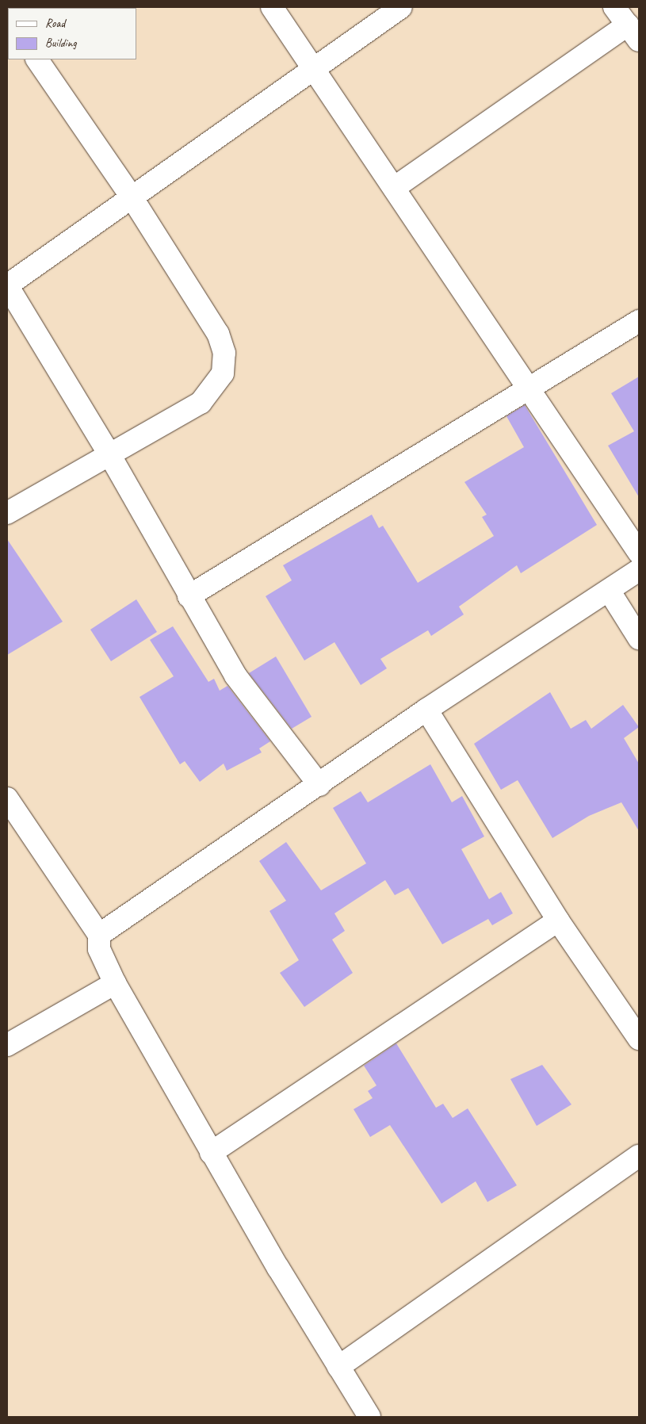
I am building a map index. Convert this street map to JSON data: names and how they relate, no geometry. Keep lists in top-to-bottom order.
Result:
{
  "legend": ["Road", "Building"]
}
